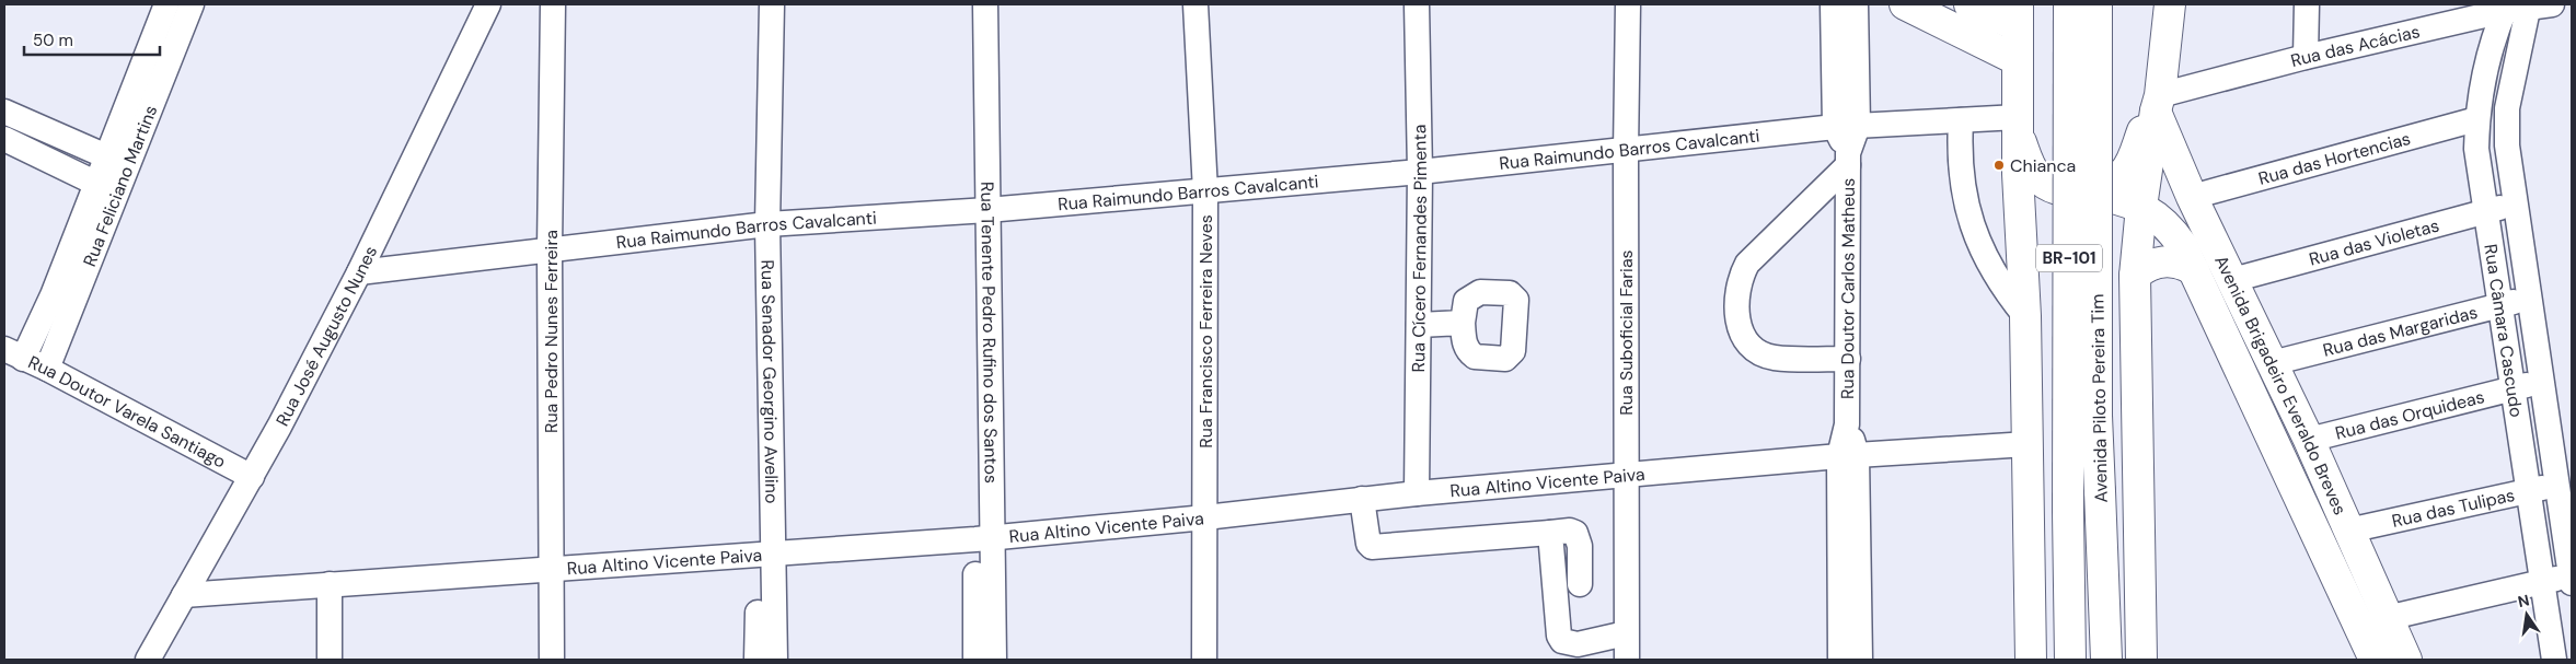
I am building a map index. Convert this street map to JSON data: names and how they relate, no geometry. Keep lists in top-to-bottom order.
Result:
{
  "streets": {
    "main road": ["BR-101", "Avenida Brigadeiro Everaldo Breves", "Avenida Piloto Pereira Tim"],
    "street": [
      "Rua das Acácias",
      "Rua Raimundo Barros Cavalcanti",
      "Rua das Hortencias",
      "Rua Feliciano Martins",
      "Rua das Violetas",
      "Rua Cícero Fernandes Pimenta",
      "Rua Doutor Carlos Matheus",
      "Rua das Margaridas",
      "Rua Câmara Cascudo",
      "Rua Pedro Nunes Ferreira",
      "Rua Francisco Ferreira Neves",
      "Rua Tenente Pedro Rufino dos Santos",
      "Rua Suboficial Farias",
      "Rua José Augusto Nunes",
      "Rua Senador Georgino Avelino",
      "Rua Doutor Varela Santiago",
      "Rua das Orquideas",
      "Rua Altino Vicente Paiva",
      "Rua das Tulipas"
    ]
  },
  "crossings": [
    ["Rua das Acácias", "Rua Câmara Cascudo"],
    ["Rua das Acácias", "Avenida Brigadeiro Everaldo Breves"],
    ["Rua Raimundo Barros Cavalcanti", "Rua Cícero Fernandes Pimenta"],
    ["Rua Raimundo Barros Cavalcanti", "Rua Doutor Carlos Matheus"],
    ["Rua Raimundo Barros Cavalcanti", "Rua Pedro Nunes Ferreira"],
    ["Rua Raimundo Barros Cavalcanti", "Rua Francisco Ferreira Neves"],
    ["Rua Raimundo Barros Cavalcanti", "Rua Tenente Pedro Rufino dos Santos"],
    ["Rua Raimundo Barros Cavalcanti", "Rua Suboficial Farias"],
    ["Rua Raimundo Barros Cavalcanti", "Rua José Augusto Nunes"],
    ["Rua Raimundo Barros Cavalcanti", "Rua Senador Georgino Avelino"],
    ["Rua Raimundo Barros Cavalcanti", "Avenida Brigadeiro Everaldo Breves"],
    ["Rua das Hortencias", "Rua Câmara Cascudo"],
    ["Rua das Hortencias", "Avenida Brigadeiro Everaldo Breves"],
    ["Rua Feliciano Martins", "Rua Doutor Varela Santiago"],
    ["Rua das Violetas", "Rua Câmara Cascudo"],
    ["Rua das Violetas", "Avenida Brigadeiro Everaldo Breves"],
    ["Rua Cícero Fernandes Pimenta", "Rua Altino Vicente Paiva"],
    ["Rua Doutor Carlos Matheus", "Rua Altino Vicente Paiva"],
    ["Rua das Margaridas", "Rua Câmara Cascudo"],
    ["Rua das Margaridas", "Avenida Brigadeiro Everaldo Breves"],
    ["Rua Câmara Cascudo", "Rua das Orquideas"],
    ["Rua Câmara Cascudo", "Rua das Tulipas"],
    ["Rua Pedro Nunes Ferreira", "Rua Altino Vicente Paiva"],
    ["Rua Francisco Ferreira Neves", "Rua Altino Vicente Paiva"],
    ["Rua Tenente Pedro Rufino dos Santos", "Rua Altino Vicente Paiva"],
    ["Rua Suboficial Farias", "Rua Altino Vicente Paiva"],
    ["Rua José Augusto Nunes", "Rua Doutor Varela Santiago"],
    ["Rua José Augusto Nunes", "Rua Altino Vicente Paiva"],
    ["Rua Senador Georgino Avelino", "Rua Altino Vicente Paiva"],
    ["Avenida Brigadeiro Everaldo Breves", "Rua das Orquideas"],
    ["Avenida Brigadeiro Everaldo Breves", "Rua das Tulipas"]
  ],
  "places": ["Chianca"],
  "scale_bar": "50 m",
  "north": "top"
}
